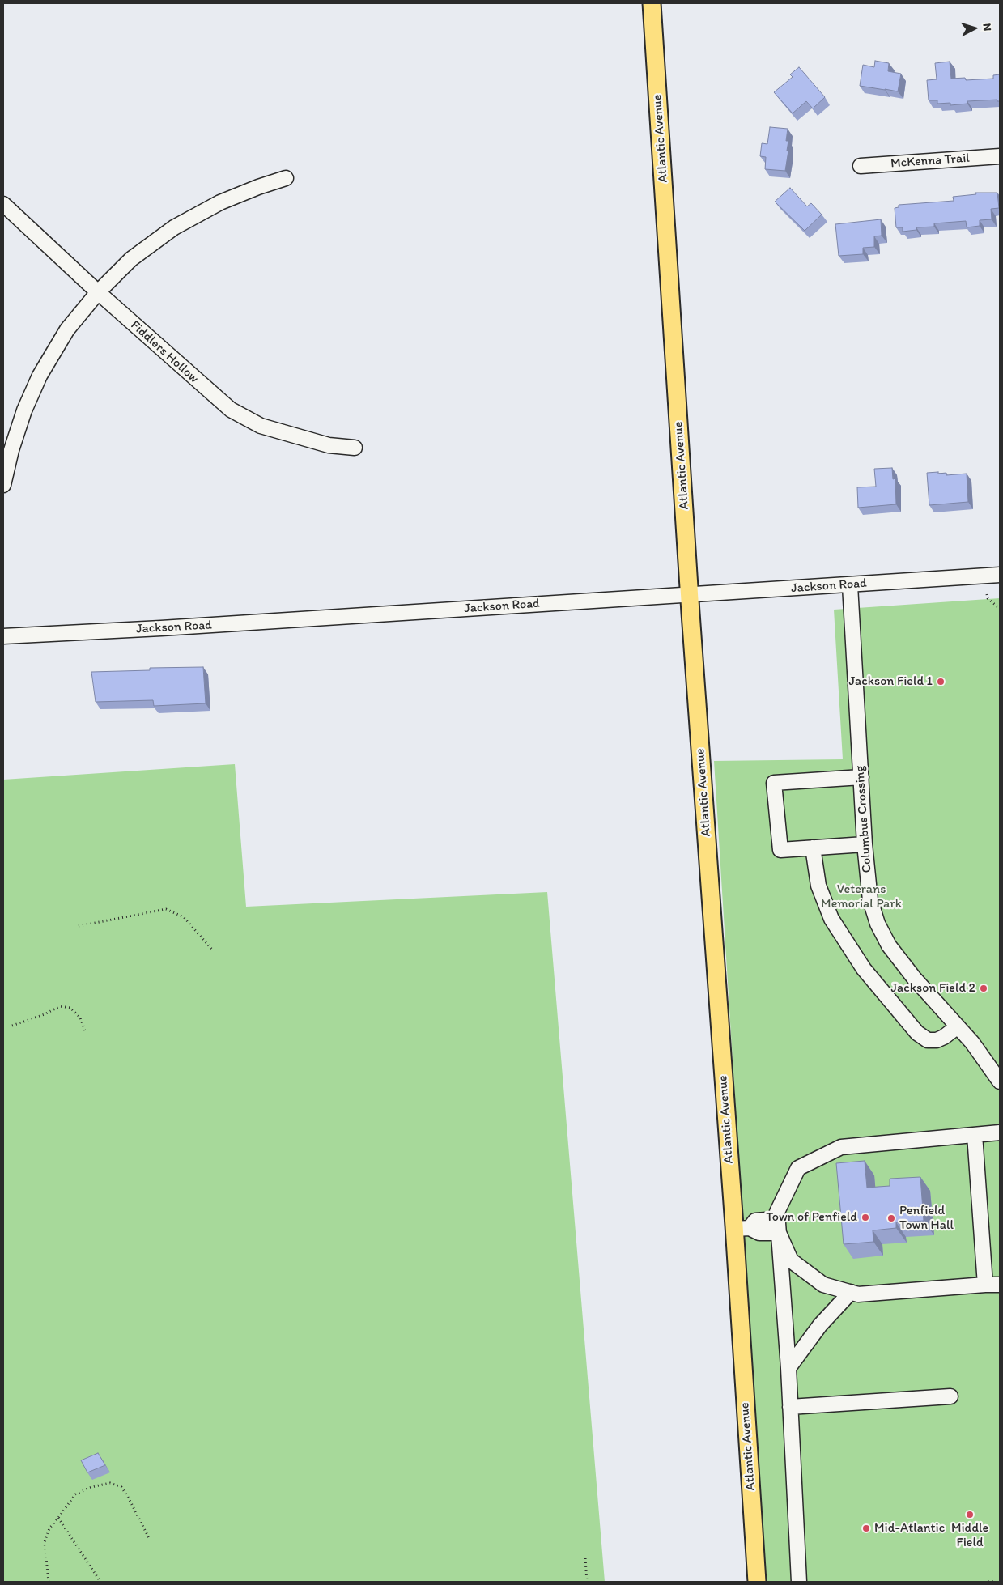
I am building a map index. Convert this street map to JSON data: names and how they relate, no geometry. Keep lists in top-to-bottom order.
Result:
{
  "streets": {
    "main road": ["Atlantic Avenue"],
    "street": [
      "McKenna Trail",
      "Fiddlers Hollow",
      "Jackson Road",
      "Columbus Crossing"
    ]
  },
  "crossings": [
    ["Atlantic Avenue", "Jackson Road"],
    ["Jackson Road", "Columbus Crossing"]
  ],
  "parks": ["Veterans Memorial Park"],
  "places": [
    "Jackson Field 1",
    "Jackson Field 2",
    "Town of Penfield",
    "Penfield Town Hall",
    "Middle Field",
    "Mid-Atlantic"
  ],
  "north": "right"
}
